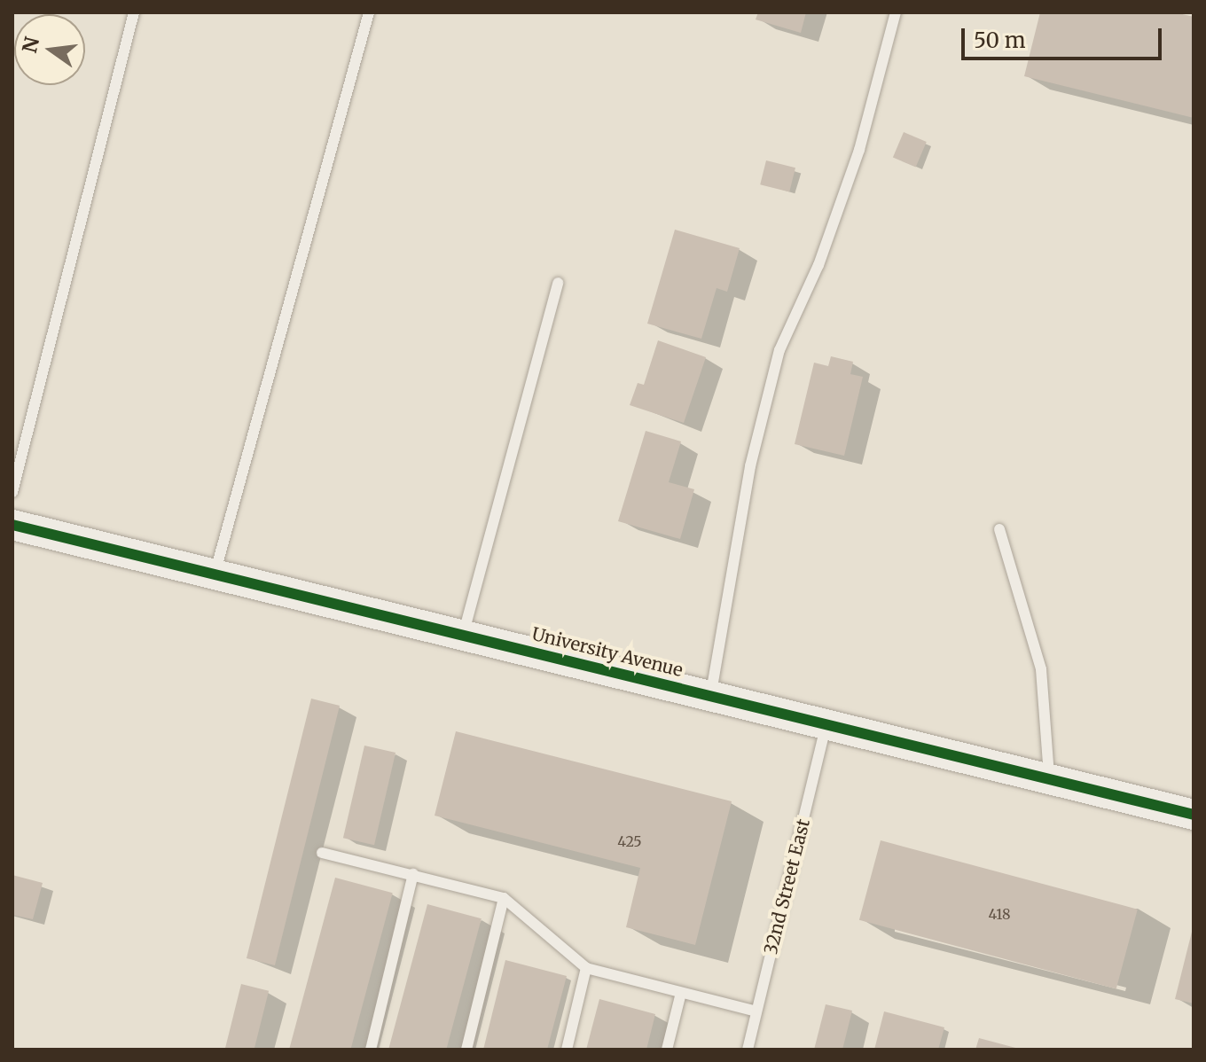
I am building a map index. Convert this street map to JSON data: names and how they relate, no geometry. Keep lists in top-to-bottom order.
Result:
{
  "streets": {
    "street": ["University Avenue"],
    "lane": ["32nd Street East"]
  },
  "crossings": [
    ["University Avenue", "32nd Street East"]
  ],
  "house_numbers": ["425", "418"],
  "scale_bar": "50 m",
  "north": "left"
}
